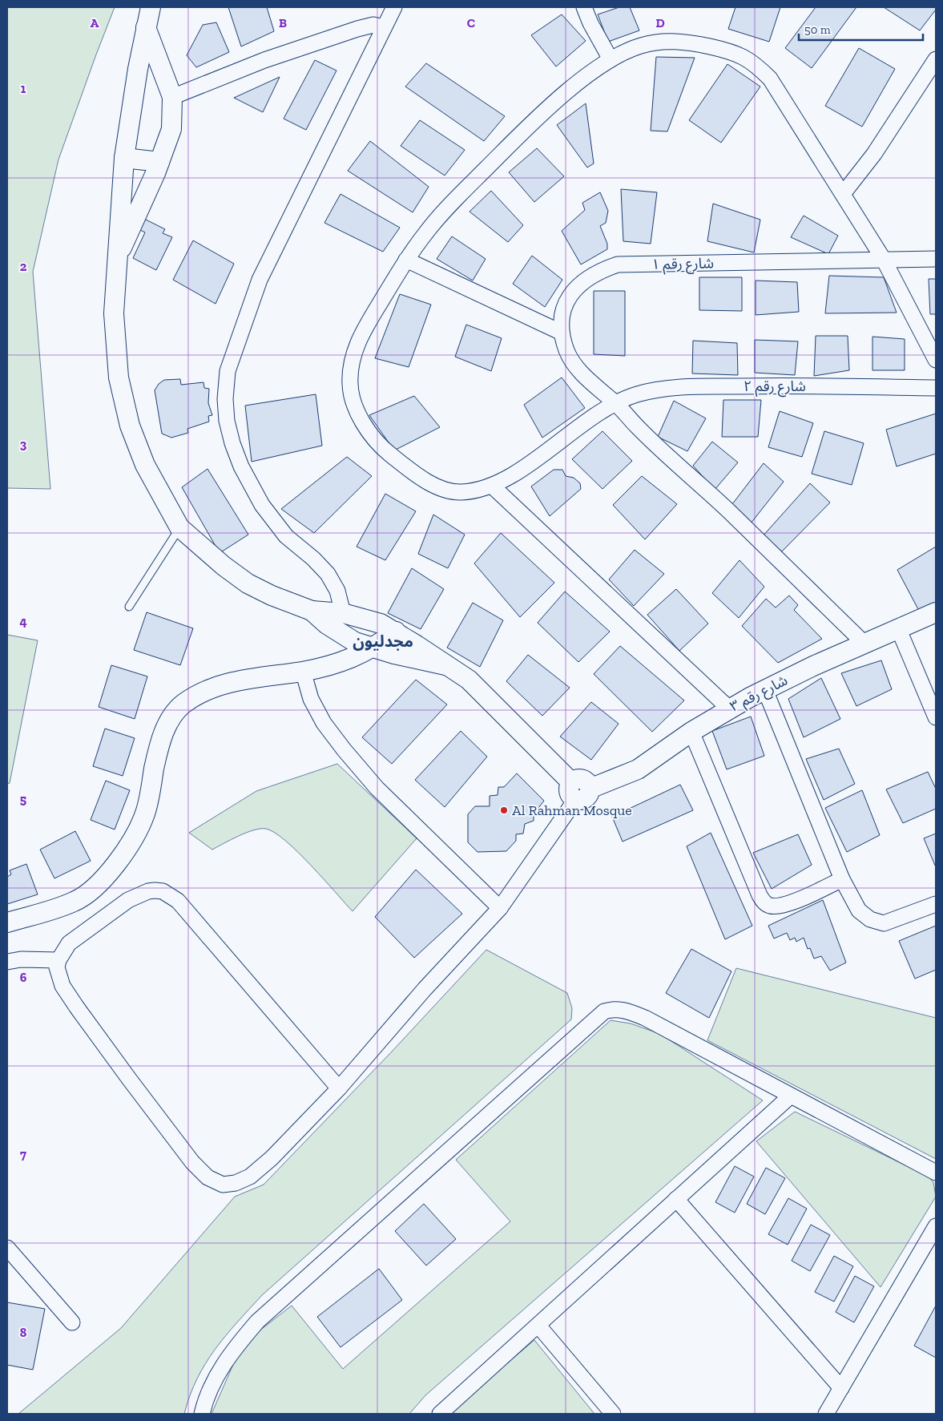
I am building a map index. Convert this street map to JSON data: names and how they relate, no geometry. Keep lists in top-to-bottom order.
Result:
{
  "streets": {
    "street": ["شارع رقم ١", "شارع رقم ٢", "شارع رقم ٣"]
  },
  "crossings": [
    ["شارع رقم ١", "شارع رقم ٢"],
    ["شارع رقم ١", "شارع رقم ٣"]
  ],
  "districts": ["مجدليون"],
  "places": ["Al Rahman Mosque"],
  "scale_bar": "50 m",
  "grid": {
    "columns": [
      "A",
      "B",
      "C",
      "D"
    ],
    "rows": [
      "1",
      "2",
      "3",
      "4",
      "5",
      "6",
      "7",
      "8"
    ]
  }
}
